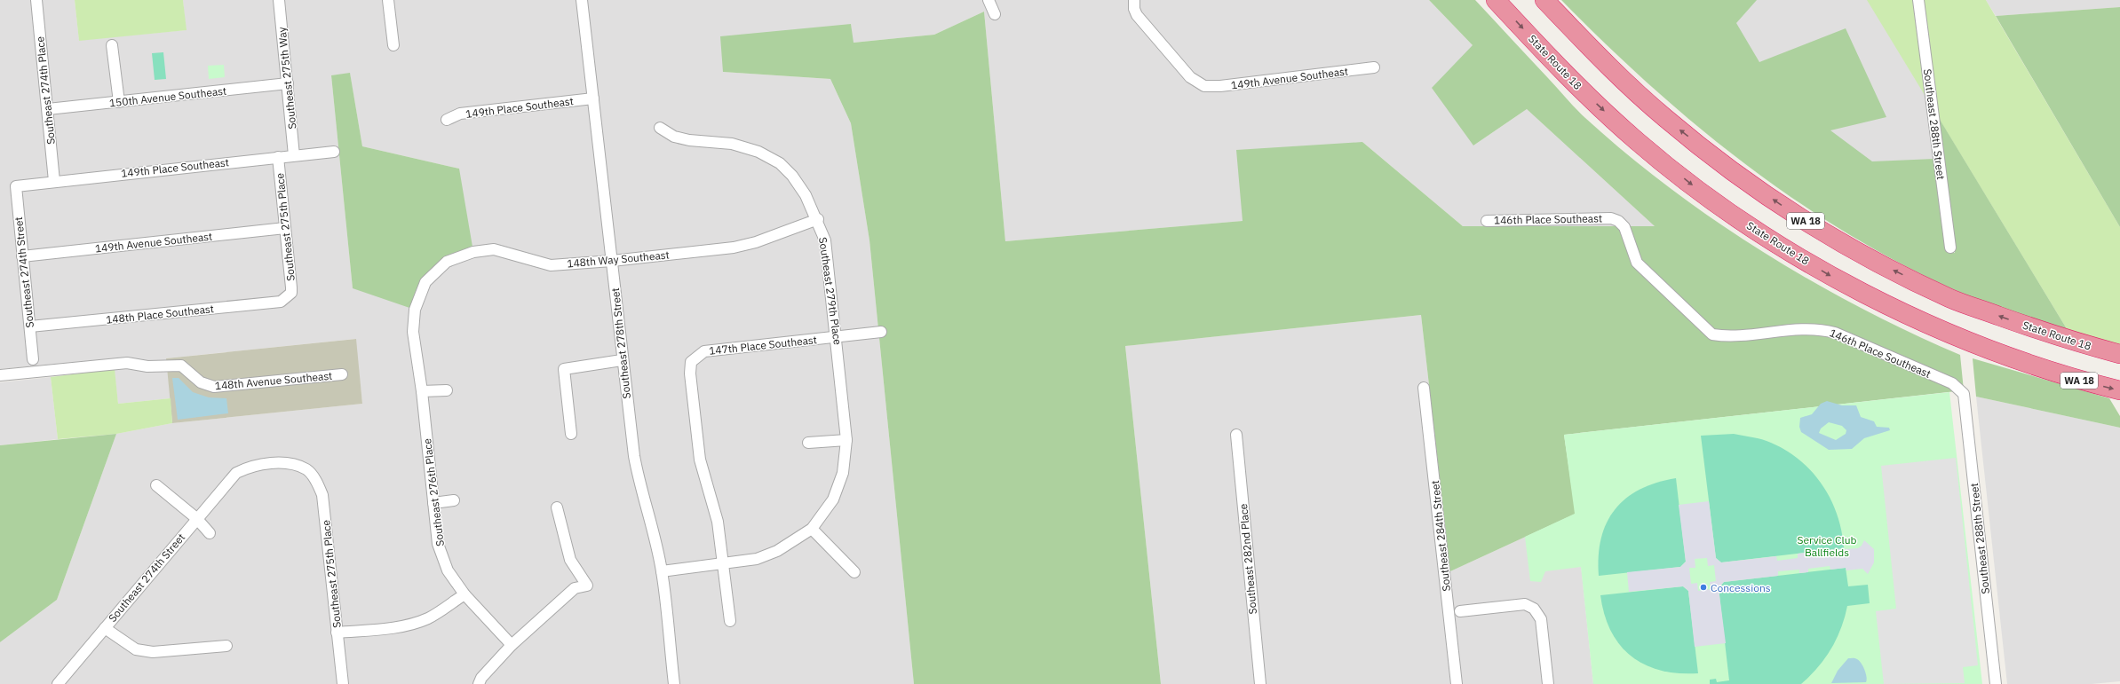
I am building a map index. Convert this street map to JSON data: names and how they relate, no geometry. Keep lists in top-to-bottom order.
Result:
{
  "streets": {
    "highway": ["State Route 18", "WA 18"],
    "street": [
      "Southeast 275th Way",
      "149th Avenue Southeast",
      "Southeast 274th Place",
      "150th Avenue Southeast",
      "149th Place Southeast",
      "Southeast 288th Street",
      "146th Place Southeast",
      "Southeast 275th Place",
      "148th Way Southeast",
      "Southeast 274th Street",
      "Southeast 279th Place",
      "148th Place Southeast",
      "Southeast 278th Street",
      "147th Place Southeast",
      "148th Avenue Southeast",
      "Southeast 276th Place",
      "Southeast 284th Street",
      "Southeast 282nd Place"
    ]
  },
  "crossings": [
    ["Southeast 275th Way", "150th Avenue Southeast"],
    ["Southeast 275th Way", "149th Place Southeast"],
    ["149th Avenue Southeast", "Southeast 275th Place"],
    ["149th Avenue Southeast", "Southeast 274th Street"],
    ["Southeast 274th Place", "150th Avenue Southeast"],
    ["Southeast 274th Place", "149th Place Southeast"],
    ["149th Place Southeast", "Southeast 275th Place"],
    ["149th Place Southeast", "Southeast 274th Street"],
    ["149th Place Southeast", "Southeast 278th Street"],
    ["Southeast 288th Street", "146th Place Southeast"],
    ["Southeast 275th Place", "Southeast 274th Street"],
    ["Southeast 275th Place", "148th Place Southeast"],
    ["148th Way Southeast", "Southeast 279th Place"],
    ["148th Way Southeast", "Southeast 278th Street"],
    ["148th Way Southeast", "Southeast 276th Place"],
    ["Southeast 274th Street", "148th Place Southeast"],
    ["Southeast 279th Place", "147th Place Southeast"]
  ],
  "parks": ["Service Club Ballfields"],
  "places": ["Concessions"]
}
